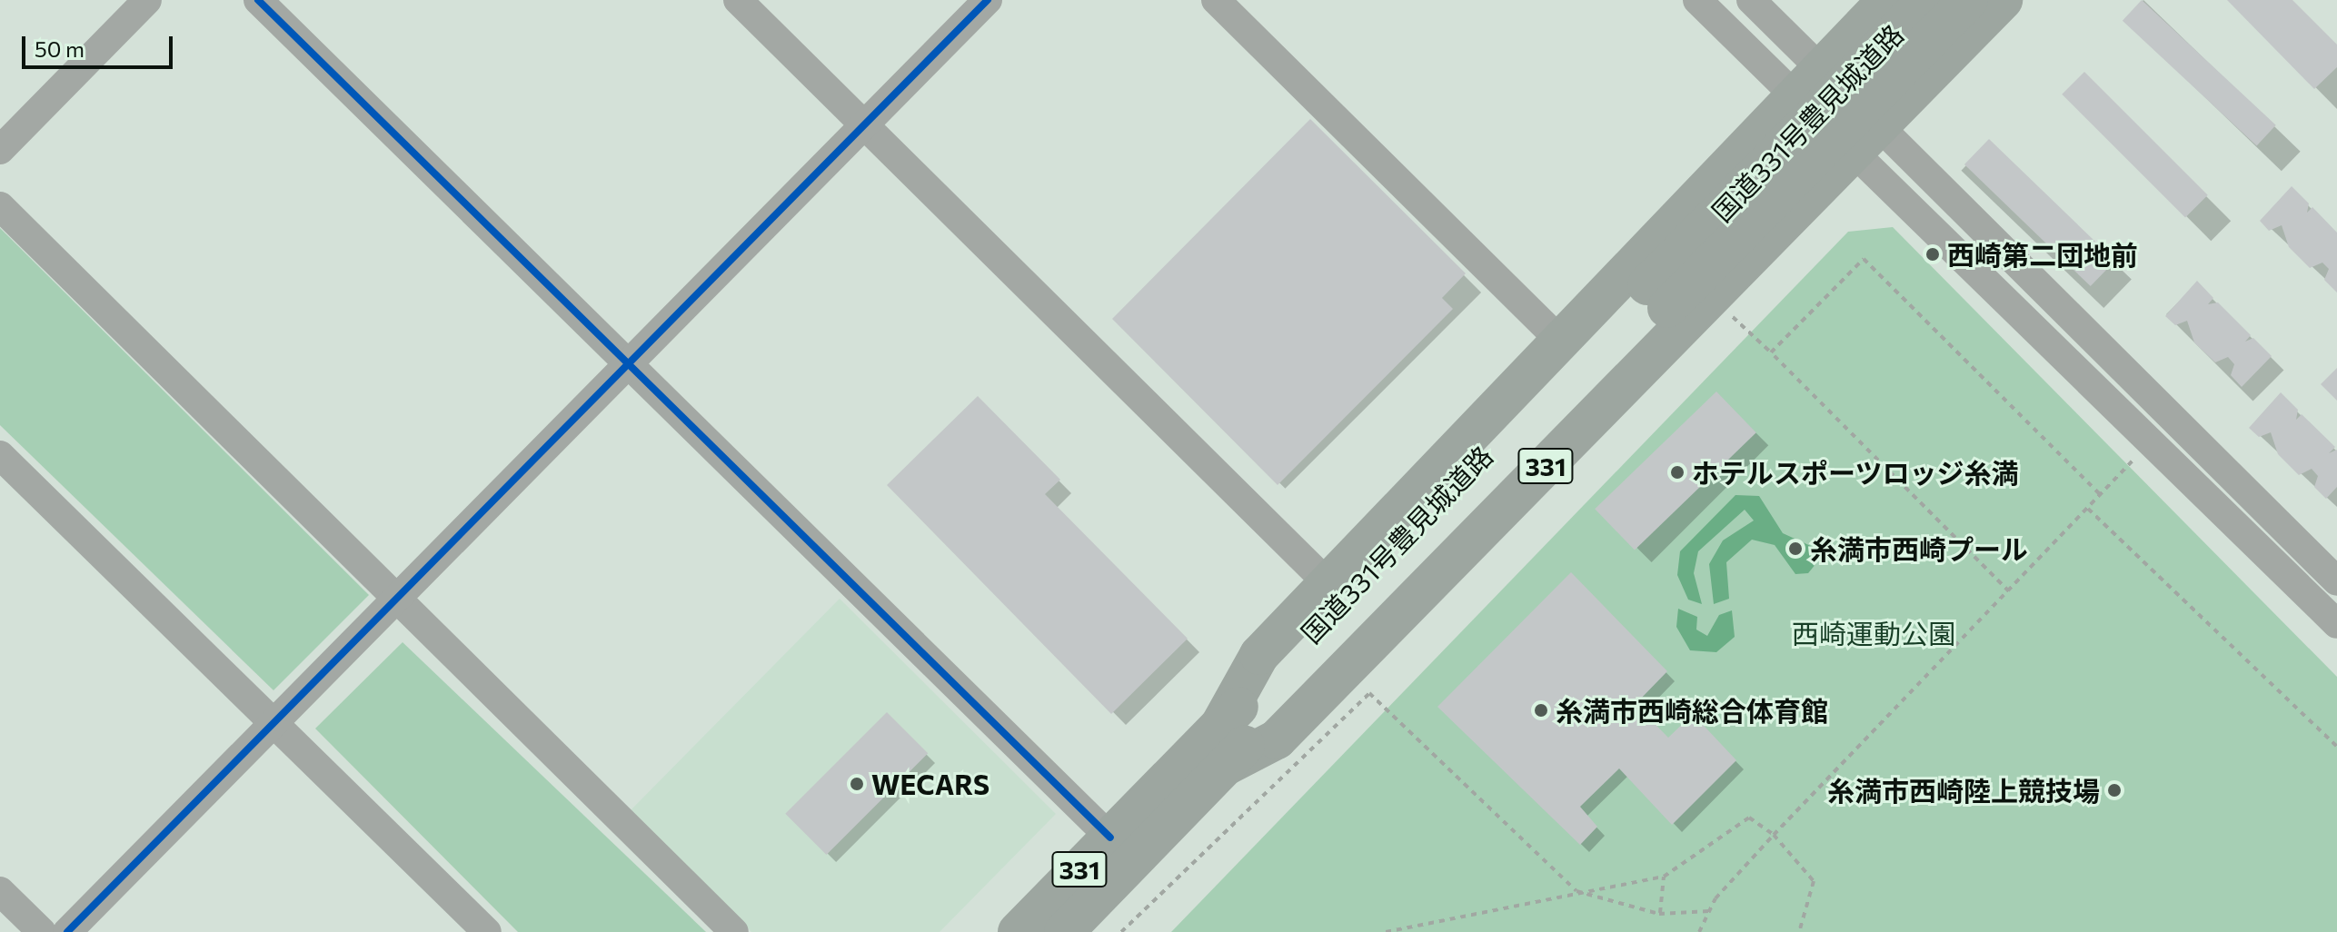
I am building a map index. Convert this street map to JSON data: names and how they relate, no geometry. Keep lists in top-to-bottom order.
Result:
{
  "streets": {
    "highway": ["国道331号豊見城道路", "331"]
  },
  "crossings": [
    ["国道331号豊見城道路", "331"]
  ],
  "parks": ["西崎運動公園"],
  "places": [
    "西崎第二団地前",
    "ホテルスポーツロッジ糸満",
    "糸満市西崎プール",
    "糸満市西崎総合体育館",
    "WECARS",
    "糸満市西崎陸上競技場"
  ],
  "scale_bar": "50 m"
}
